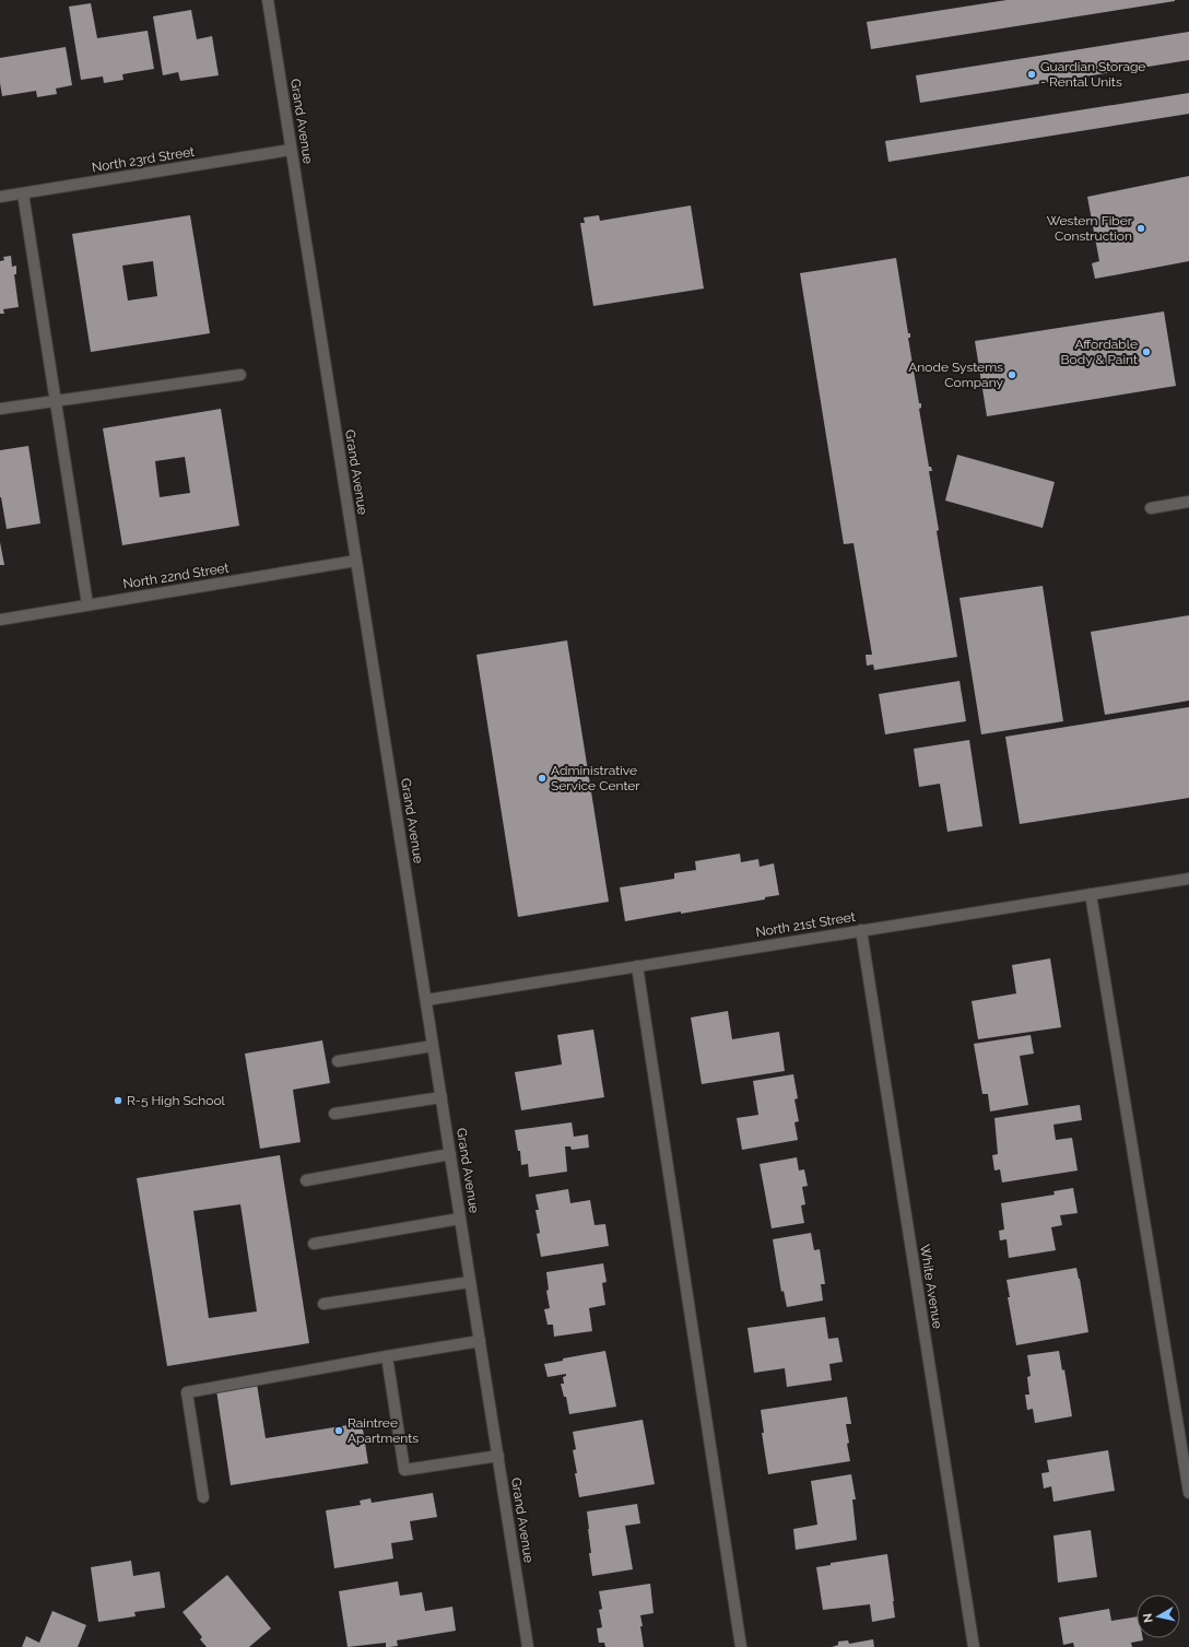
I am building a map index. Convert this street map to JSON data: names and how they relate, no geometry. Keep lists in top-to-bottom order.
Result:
{
  "streets": {
    "street": [
      "Grand Avenue",
      "North 23rd Street",
      "North 22nd Street",
      "North 21st Street",
      "White Avenue"
    ]
  },
  "crossings": [
    ["Grand Avenue", "North 23rd Street"],
    ["Grand Avenue", "North 22nd Street"],
    ["Grand Avenue", "North 21st Street"],
    ["North 21st Street", "White Avenue"]
  ],
  "places": [
    "Guardian Storage - Rental Units",
    "Western Fiber Construction",
    "Affordable Body & Paint",
    "Anode Systems Company",
    "Administrative Service Center",
    "R-5 High School",
    "Raintree Apartments"
  ],
  "north": "left"
}
